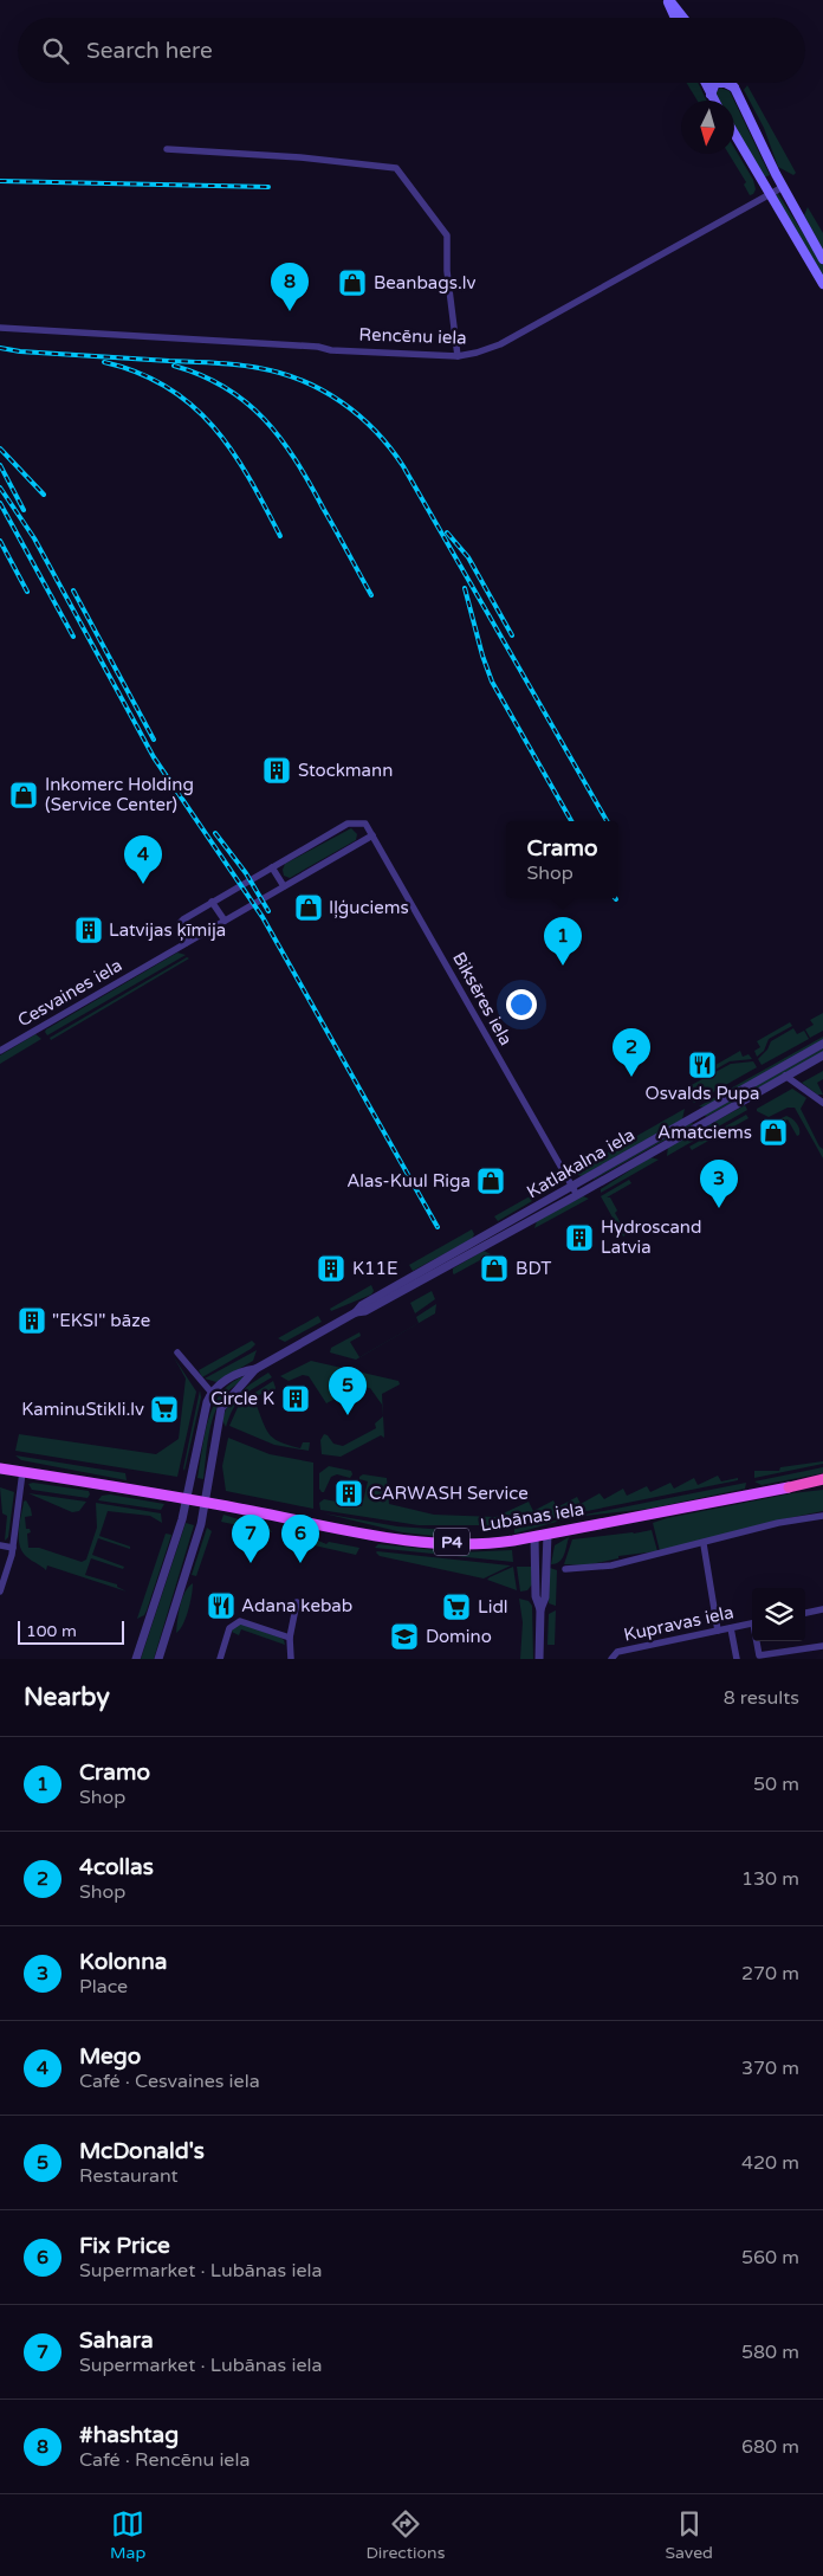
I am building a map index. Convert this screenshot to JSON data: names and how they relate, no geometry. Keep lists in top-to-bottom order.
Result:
{
  "streets": {
    "highway": ["Lubānas iela", "P4"],
    "street": [
      "Rencēnu iela",
      "Cesvaines iela",
      "Biksēres iela",
      "Katlakalna iela",
      "Kupravas iela"
    ]
  },
  "crossings": [
    ["Cesvaines iela", "Biksēres iela"],
    ["Biksēres iela", "Katlakalna iela"],
    ["Katlakalna iela", "Lubānas iela"]
  ],
  "places": {
    "shop": [
      "Beanbags.lv",
      "Inkomerc Holding (Service Center)",
      "Iļģuciems",
      "Amatciems",
      "Alas-Kuul Riga",
      "BDT"
    ],
    "building": [
      "Stockmann",
      "Latvijas ķīmija",
      "Hydroscand Latvia",
      "K11E",
      "\"EKSI\" bāze",
      "Circle K",
      "CARWASH Service"
    ],
    "restaurant": ["Osvalds Pupa", "Adana kebab"],
    "supermarket": ["KaminuStikli.lv", "Lidl"],
    "school or university": ["Domino"]
  },
  "scale_bar": "100 m",
  "north": "bottom",
  "page": {
    "search": "Search here",
    "pins": [
      "8",
      "4",
      "1",
      "2",
      "3",
      "5",
      "6",
      "7"
    ],
    "popup": ["Cramo", "Shop"],
    "scale": "100 m",
    "heading": ["Nearby", "8 results"],
    "list": [
      {
        "mark": "1",
        "name": "Cramo",
        "note": "Shop",
        "value": "50 m"
      },
      {
        "mark": "2",
        "name": "4collas",
        "note": "Shop",
        "value": "130 m"
      },
      {
        "mark": "3",
        "name": "Kolonna",
        "note": "Place",
        "value": "270 m"
      },
      {
        "mark": "4",
        "name": "Mego",
        "note": "Café · Cesvaines iela",
        "value": "370 m"
      },
      {
        "mark": "5",
        "name": "McDonald's",
        "note": "Restaurant",
        "value": "420 m"
      },
      {
        "mark": "6",
        "name": "Fix Price",
        "note": "Supermarket · Lubānas iela",
        "value": "560 m"
      },
      {
        "mark": "7",
        "name": "Sahara",
        "note": "Supermarket · Lubānas iela",
        "value": "580 m"
      },
      {
        "mark": "8",
        "name": "#hashtag",
        "note": "Café · Rencēnu iela",
        "value": "680 m"
      }
    ],
    "nav": ["Map", "Directions", "Saved"]
  }
}
